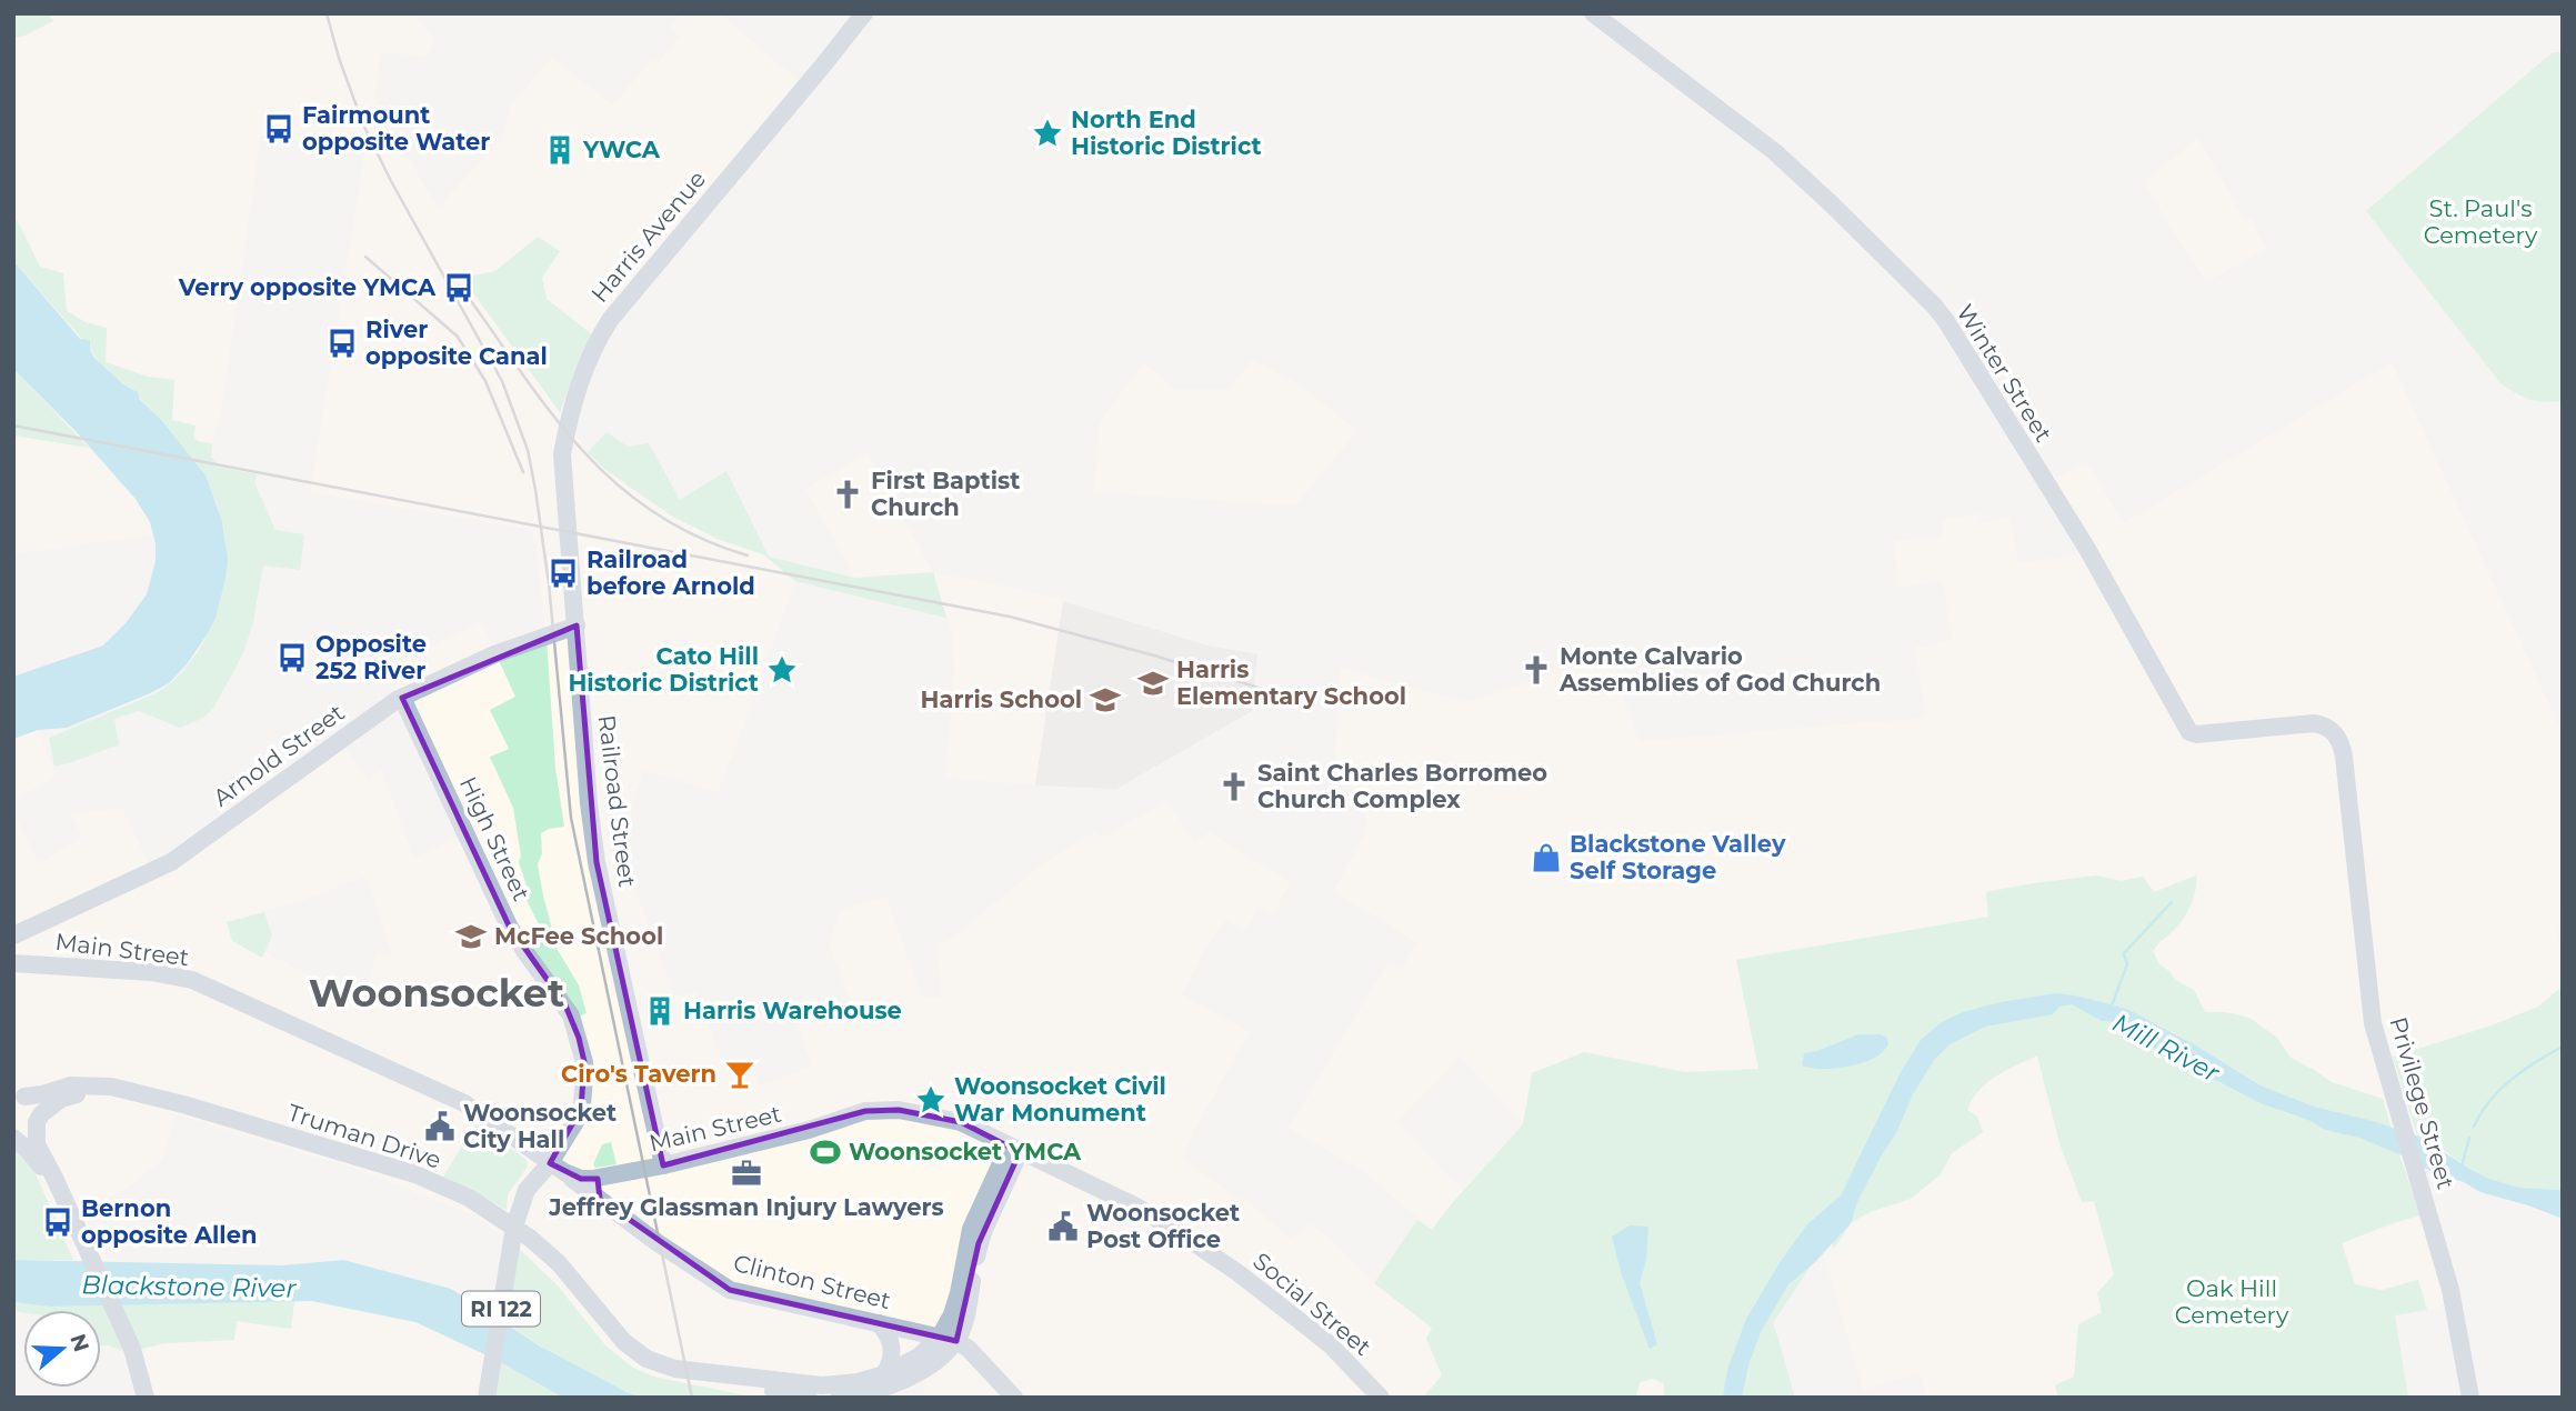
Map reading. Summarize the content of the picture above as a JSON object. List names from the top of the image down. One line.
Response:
{"streets":{"main road":["Harris Avenue","Winter Street","Arnold Street","Railroad Street","High Street","Main Street","Privilege Street","Truman Drive","Clinton Street","Social Street","RI 122"]},"crossings":[["Harris Avenue","Railroad Street"],["Winter Street","Privilege Street"],["Arnold Street","Railroad Street"],["Arnold Street","High Street"],["Railroad Street","Main Street"],["High Street","Main Street"],["High Street","Clinton Street"],["High Street","RI 122"],["Main Street","Clinton Street"],["Main Street","Social Street"],["Main Street","RI 122"],["Truman Drive","Clinton Street"],["Clinton Street","RI 122"]],"districts":["Woonsocket"],"water":["Mill River","Blackstone River"],"parks":["St. Paul's Cemetery","Oak Hill Cemetery"],"places":{"bus stop":["Fairmount opposite Water","Verry opposite YMCA","River opposite Canal","Railroad before Arnold","Opposite 252 River","Bernon opposite Allen"],"place":["North End Historic District","Cato Hill Historic District","Woonsocket Civil War Monument"],"building":["YWCA","Harris Warehouse"],"church":["First Baptist Church","Monte Calvario Assemblies of God Church","Saint Charles Borromeo Church Complex"],"school or university":["Harris Elementary School","Harris School","McFee School"],"shop":["Blackstone Valley Self Storage"],"bar":["Ciro's Tavern"],"public building":["Woonsocket City Hall","Woonsocket Post Office"],"sports":["Woonsocket YMCA"],"office":["Jeffrey Glassman Injury Lawyers"]},"north":"right"}
